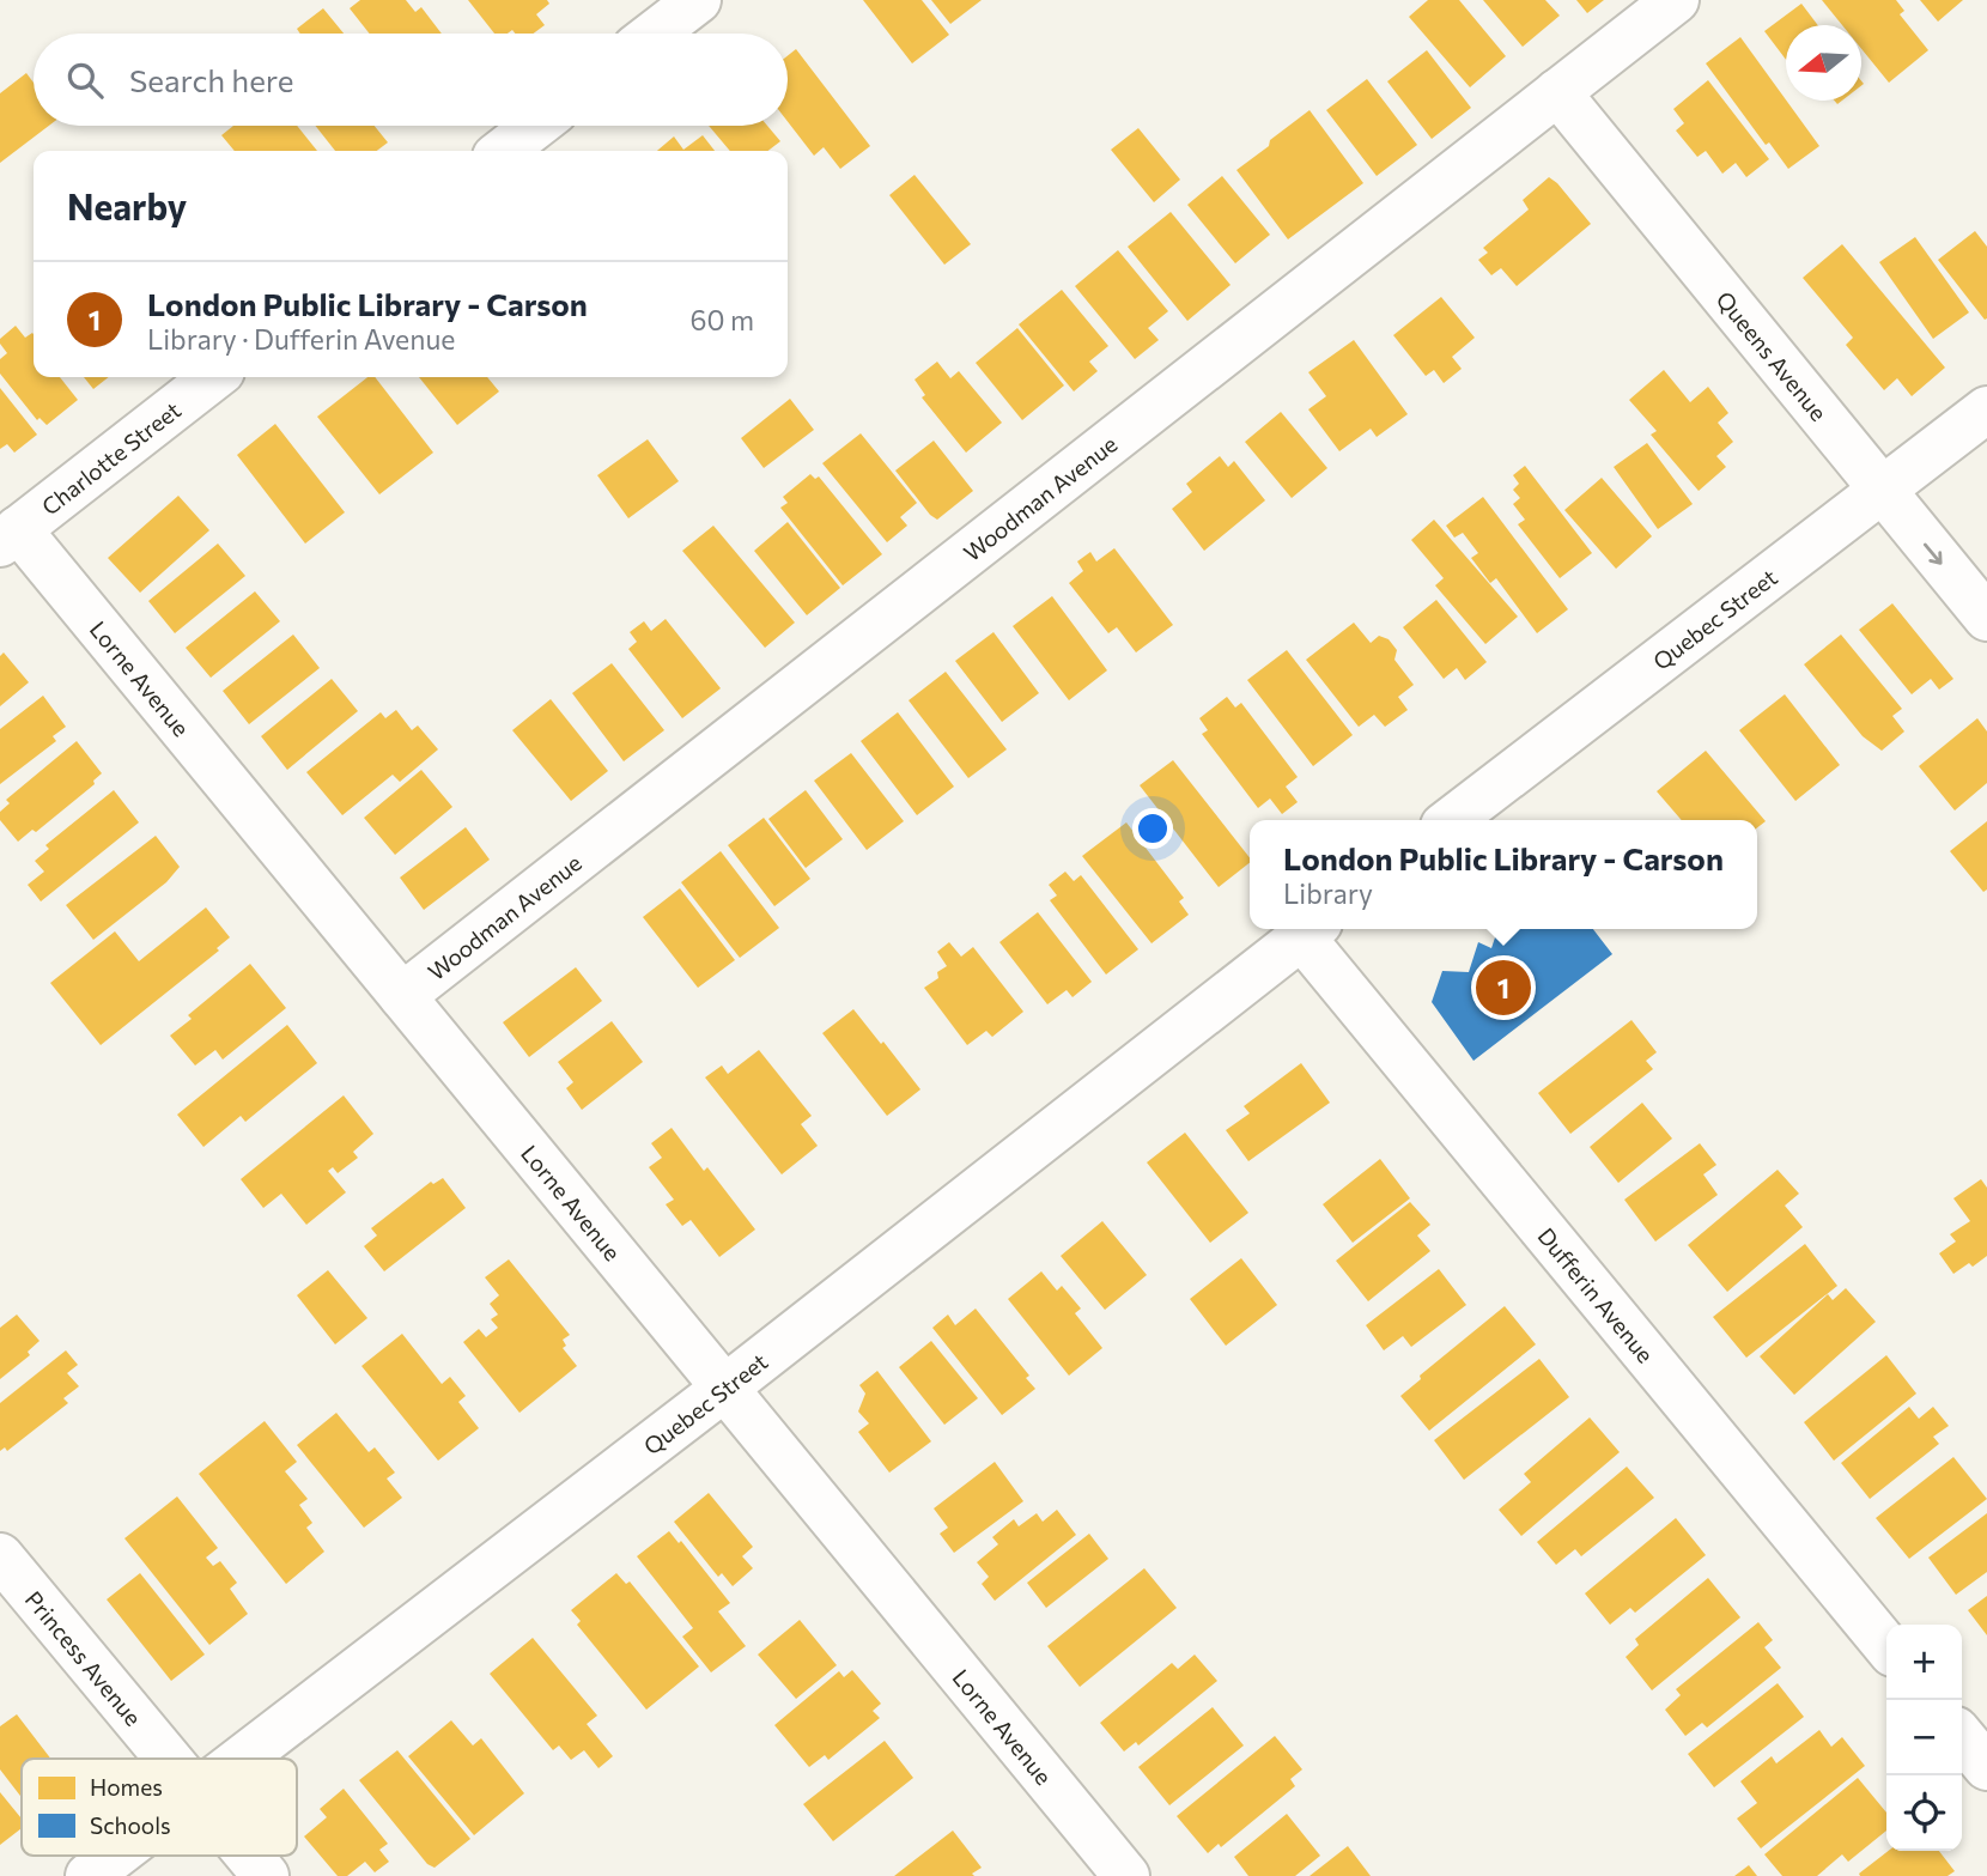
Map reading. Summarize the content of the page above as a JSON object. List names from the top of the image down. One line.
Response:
{"streets":{"street":["Queens Avenue","Charlotte Street","Woodman Avenue","Quebec Street","Lorne Avenue","Dufferin Avenue","Princess Avenue"]},"crossings":[["Queens Avenue","Woodman Avenue"],["Queens Avenue","Quebec Street"],["Charlotte Street","Lorne Avenue"],["Woodman Avenue","Lorne Avenue"],["Quebec Street","Lorne Avenue"],["Quebec Street","Dufferin Avenue"]],"legend":["Homes","Schools"],"north":"left","page":{"search":"Search here","heading":"Nearby","list":[{"mark":"1","name":"London Public Library - Carson","note":"Library · Dufferin Avenue","value":"60 m"}],"popup":["London Public Library - Carson","Library"],"pins":"1","map_buttons":["+","−"]}}
